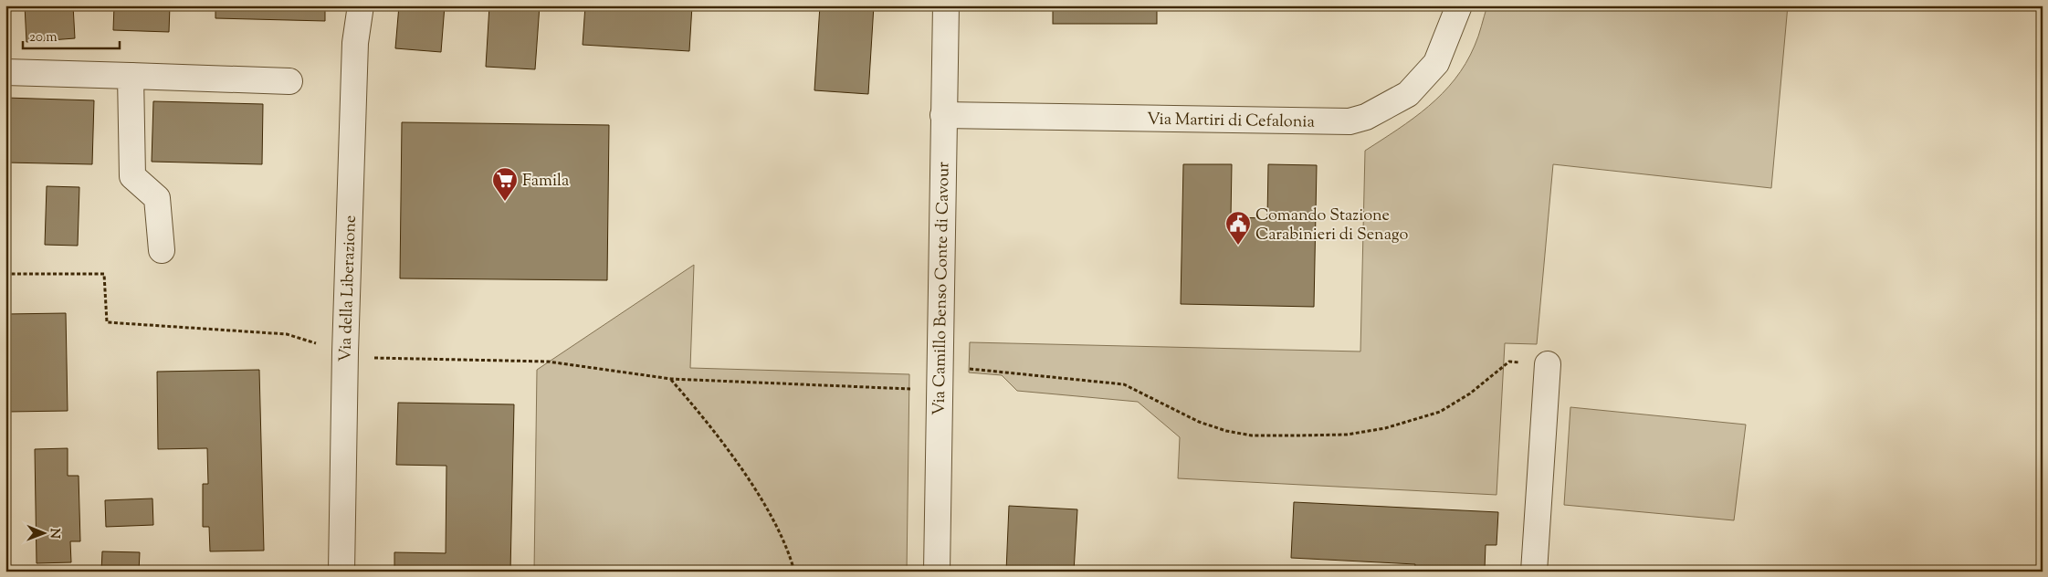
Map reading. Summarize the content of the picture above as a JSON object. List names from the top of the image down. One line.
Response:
{"streets":{"street":["Via Martiri di Cefalonia","Via della Liberazione","Via Camillo Benso Conte di Cavour"]},"crossings":[["Via Martiri di Cefalonia","Via Camillo Benso Conte di Cavour"]],"places":{"supermarket":["Famila"],"public building":["Comando Stazione Carabinieri di Senago"]},"scale_bar":"20 m","north":"right"}
